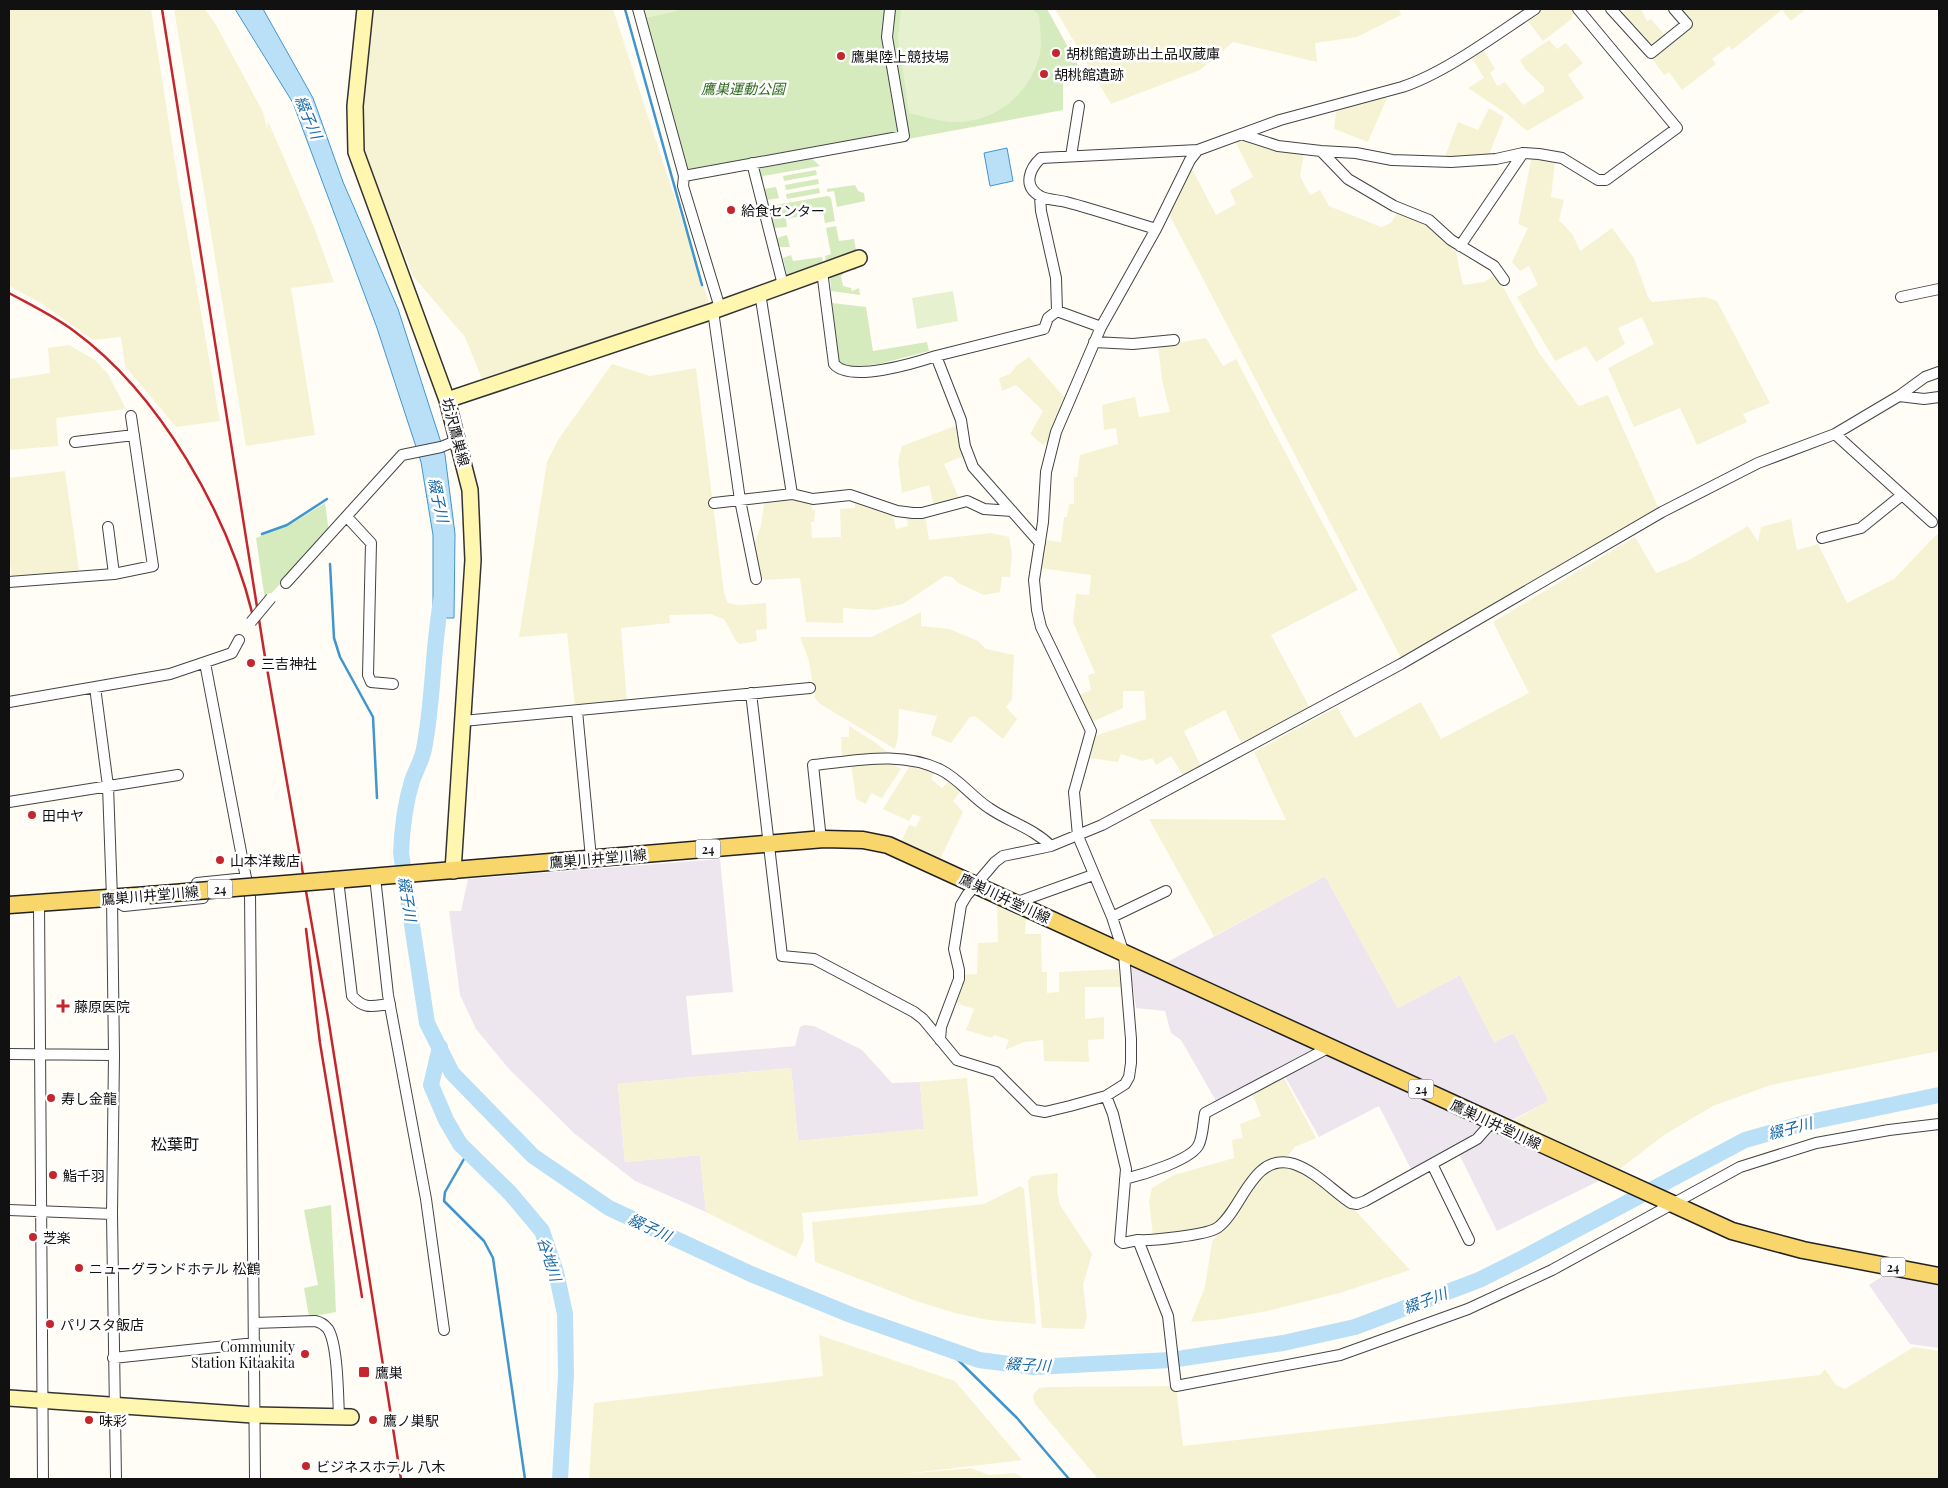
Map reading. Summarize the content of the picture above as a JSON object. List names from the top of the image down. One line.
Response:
{"streets":{"main road":["坊沢鷹巣線","24","鷹巣川井堂川線"]},"crossings":[["坊沢鷹巣線","鷹巣川井堂川線"]],"districts":["松葉町"],"water":["綴子川","谷地川"],"parks":["鷹巣運動公園"],"places":{"other":["胡桃館遺跡出土品収蔵庫","鷹巣陸上競技場","胡桃館遺跡","給食センター","三吉神社","田中ヤ","山本洋裁店","寿し金龍","鮨千羽","芝楽","ニューグランドホテル 松鶴","パリスタ飯店","Community Station Kitaakita","味彩","鷹ノ巣駅","ビジネスホテル 八木"],"health":["藤原医院"],"transit":["鷹巣"]}}
